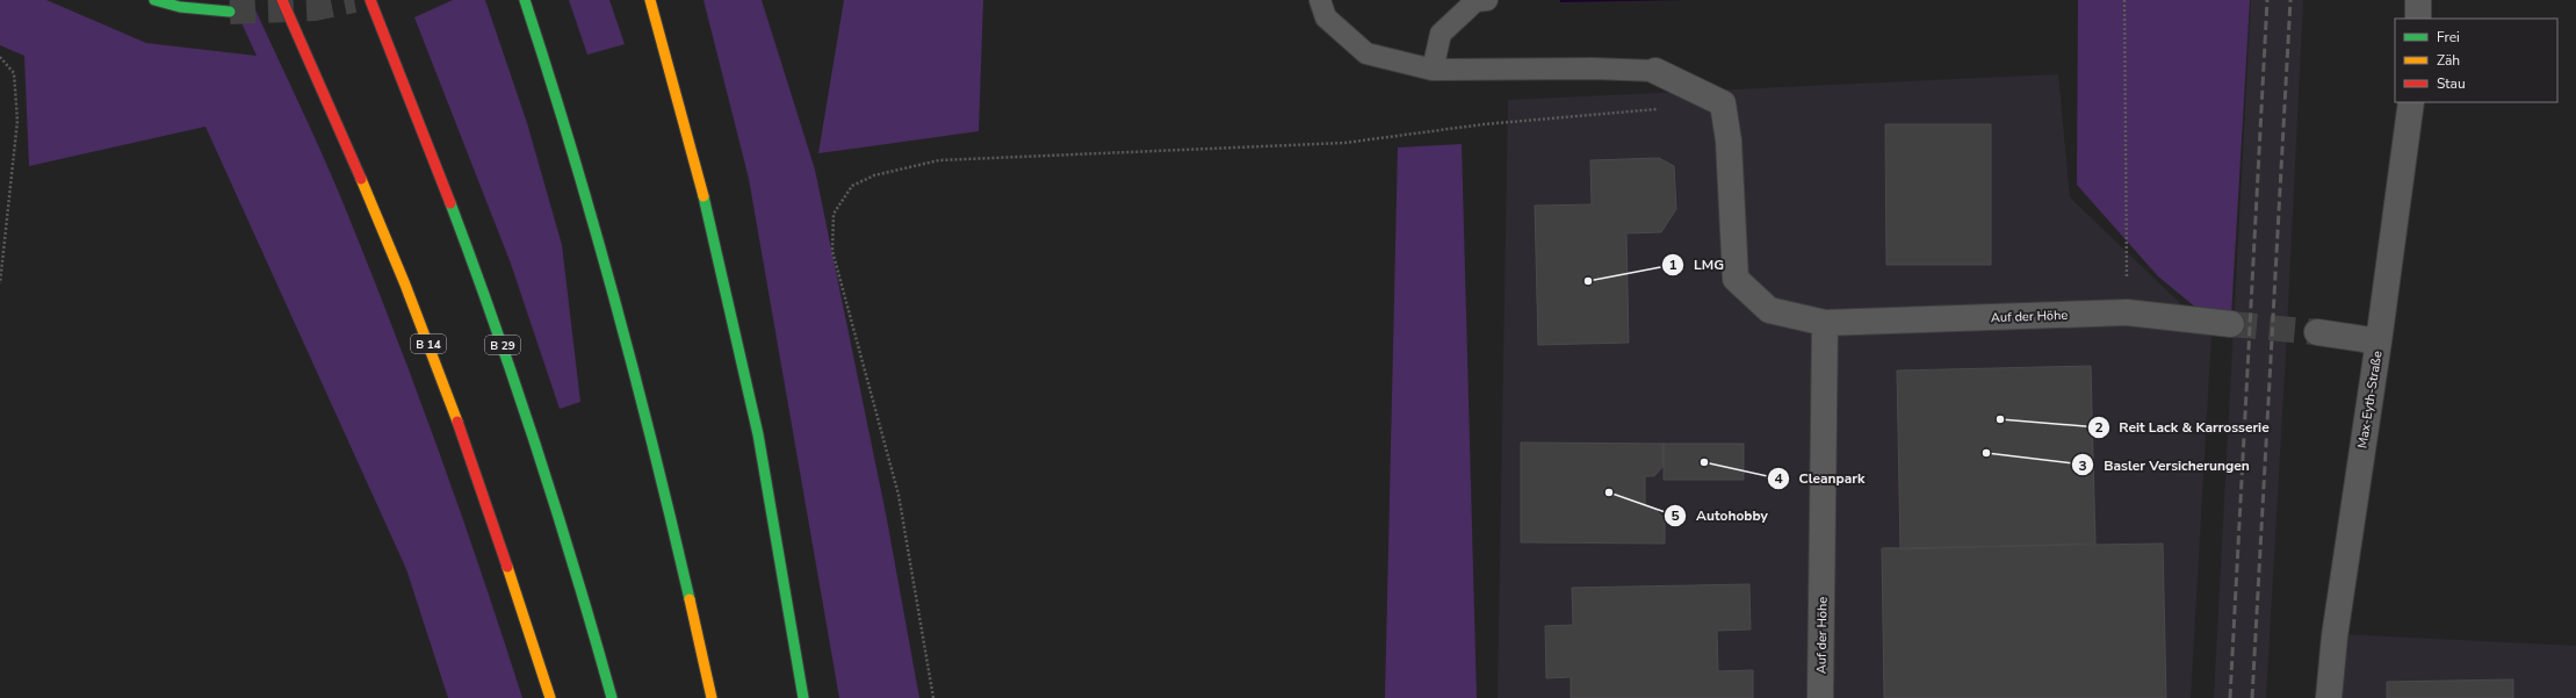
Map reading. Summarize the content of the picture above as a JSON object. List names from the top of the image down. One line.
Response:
{"streets":{"highway":["B 14","B 29"],"street":["Auf der Höhe","Max-Eyth-Straße"]},"places":["LMG","Reit Lack & Karrosserie","Basler Versicherungen","Cleanpark","Autohobby"],"legend":["Frei","Zäh","Stau"]}
